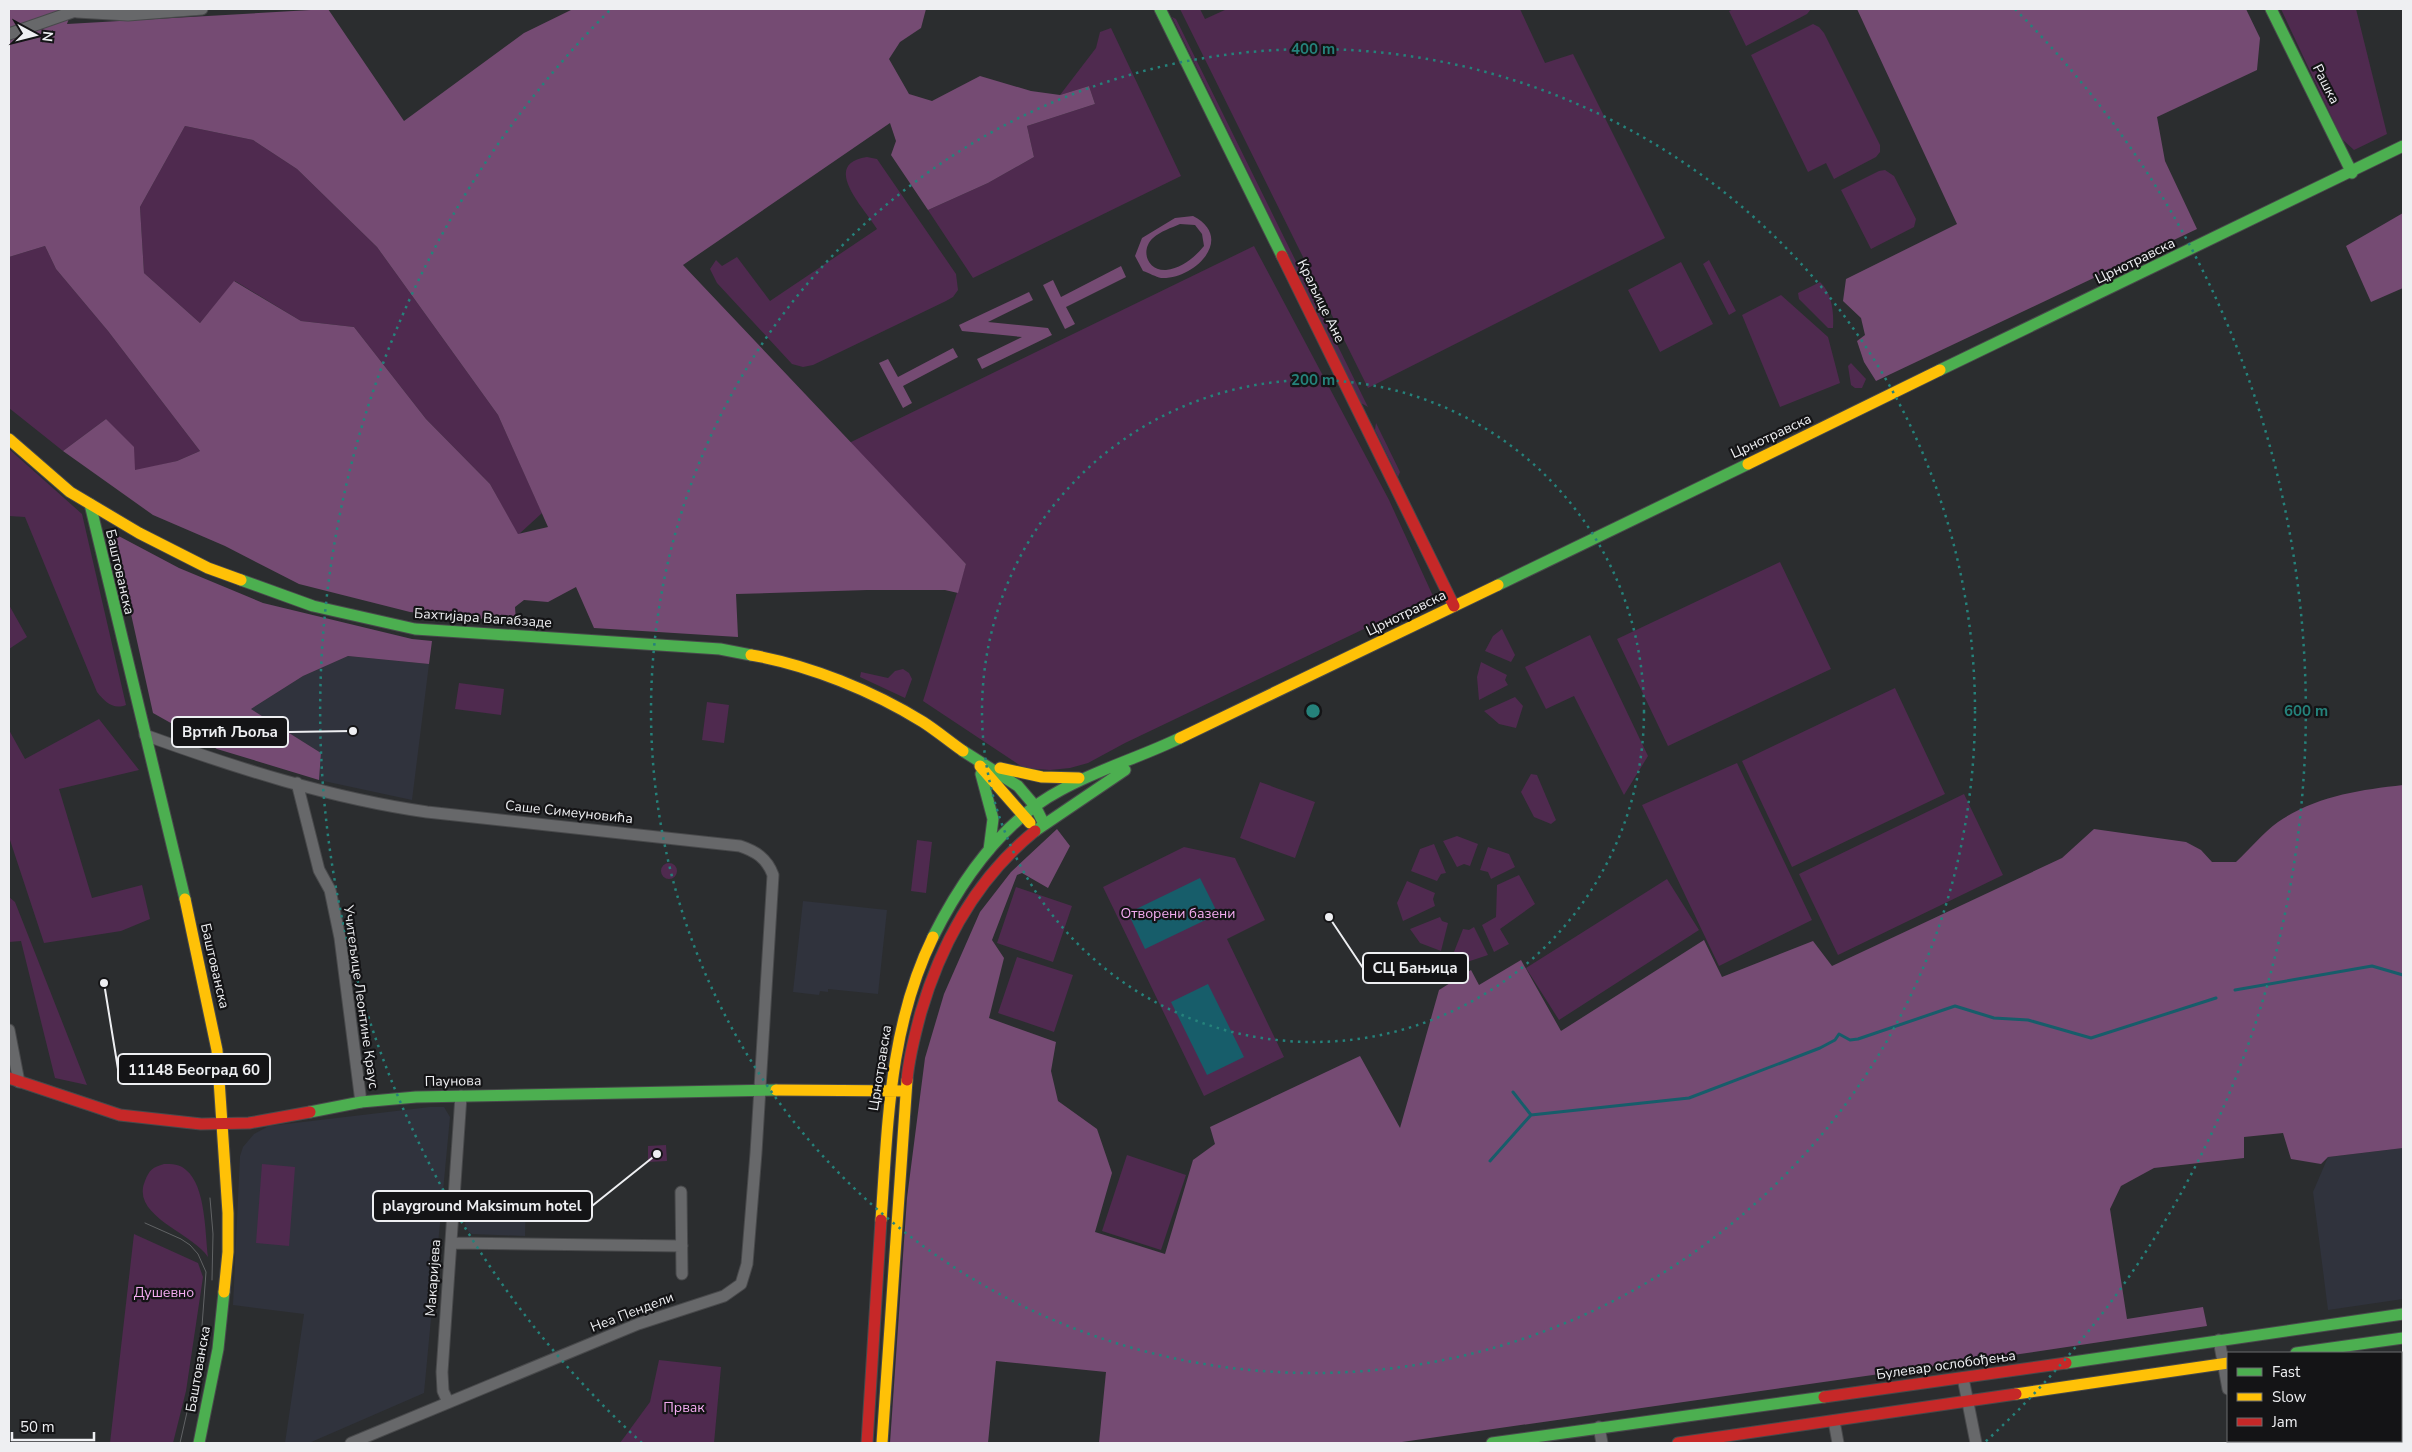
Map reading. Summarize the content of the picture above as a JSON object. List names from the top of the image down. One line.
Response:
{"streets":{"main road":["Рашка","Црнотравска","Краљице Ане","Баштованска","Бахтијара Вагабзаде","Паунова","Булевар ослобођења"],"street":["Саше Симеуновића","Учитељице Леонтине Краус","Макаријева","Неа Пендели"]},"crossings":[["Рашка","Црнотравска"],["Црнотравска","Краљице Ане"],["Црнотравска","Бахтијара Вагабзаде"],["Црнотравска","Паунова"],["Баштованска","Бахтијара Вагабзаде"],["Баштованска","Саше Симеуновића"],["Баштованска","Паунова"],["Саше Симеуновића","Учитељице Леонтине Краус"],["Саше Симеуновића","Паунова"],["Саше Симеуновића","Неа Пендели"],["Учитељице Леонтине Краус","Паунова"],["Паунова","Макаријева"],["Паунова","Неа Пендели"],["Макаријева","Неа Пендели"]],"parks":["Отворени базени","Душевно","Првак"],"places":["Вртић Љоља","СЦ Бањица","11148 Београд 60","playground Maksimum hotel"],"legend":["Fast","Slow","Jam"],"scale_bar":"50 m","north":"right","rings":["400 m","200 m","600 m"]}
